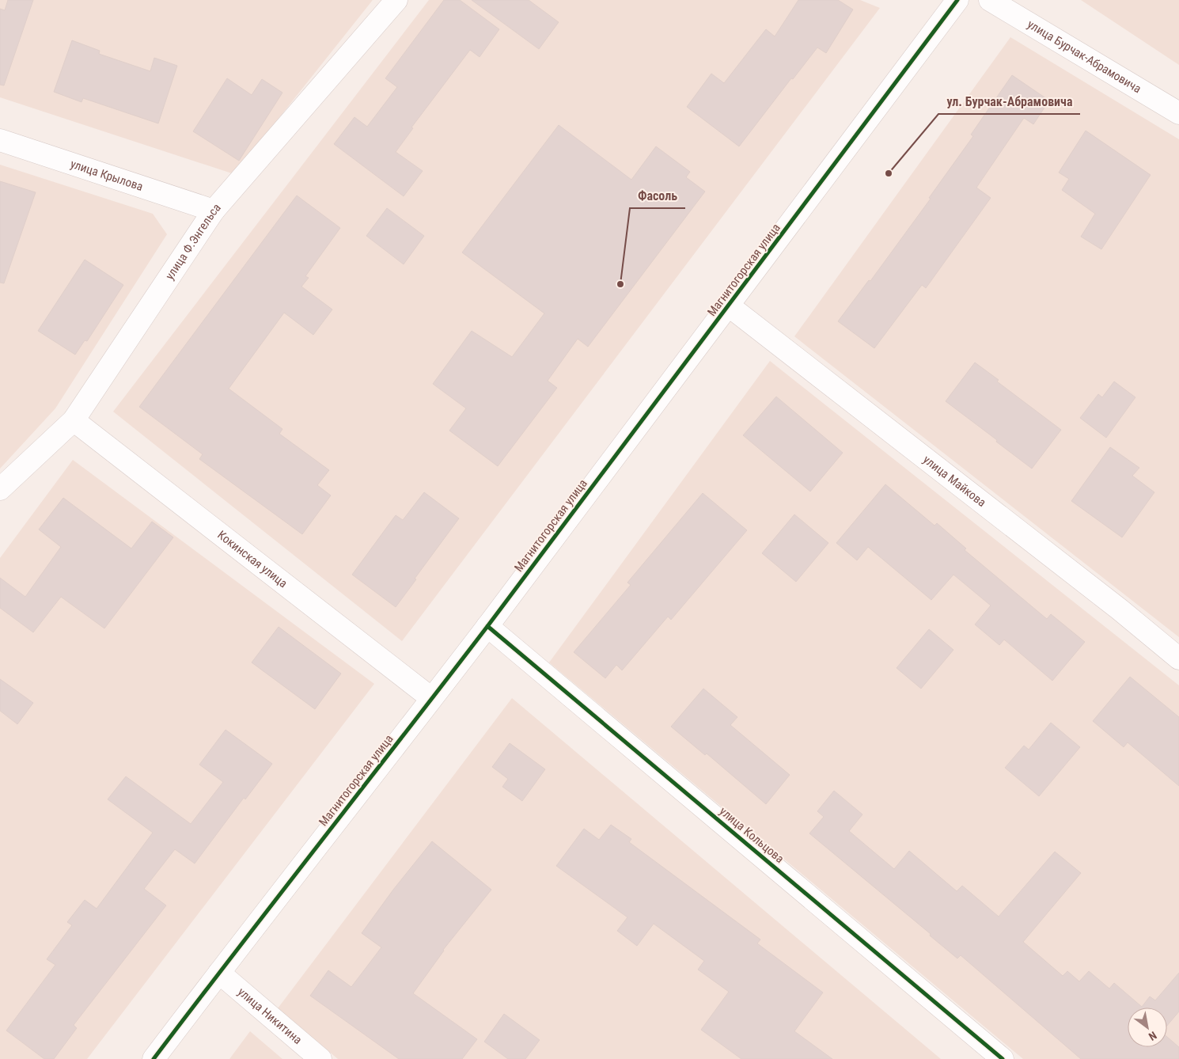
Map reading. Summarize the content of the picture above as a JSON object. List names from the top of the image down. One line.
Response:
{"streets":{"street":["улица Бурчак-Абрамовича","улица Крылова","улица Ф.Энгельса","Магнитогорская улица","улица Майкова","Кокинская улица","улица Кольцова","улица Никитина"]},"crossings":[["улица Крылова","улица Ф.Энгельса"],["улица Ф.Энгельса","Кокинская улица"],["Магнитогорская улица","улица Майкова"],["Магнитогорская улица","Кокинская улица"],["Магнитогорская улица","улица Кольцова"],["Магнитогорская улица","улица Никитина"]],"places":["ул. Бурчак-Абрамовича","Фасоль"],"north":"bottom right"}
